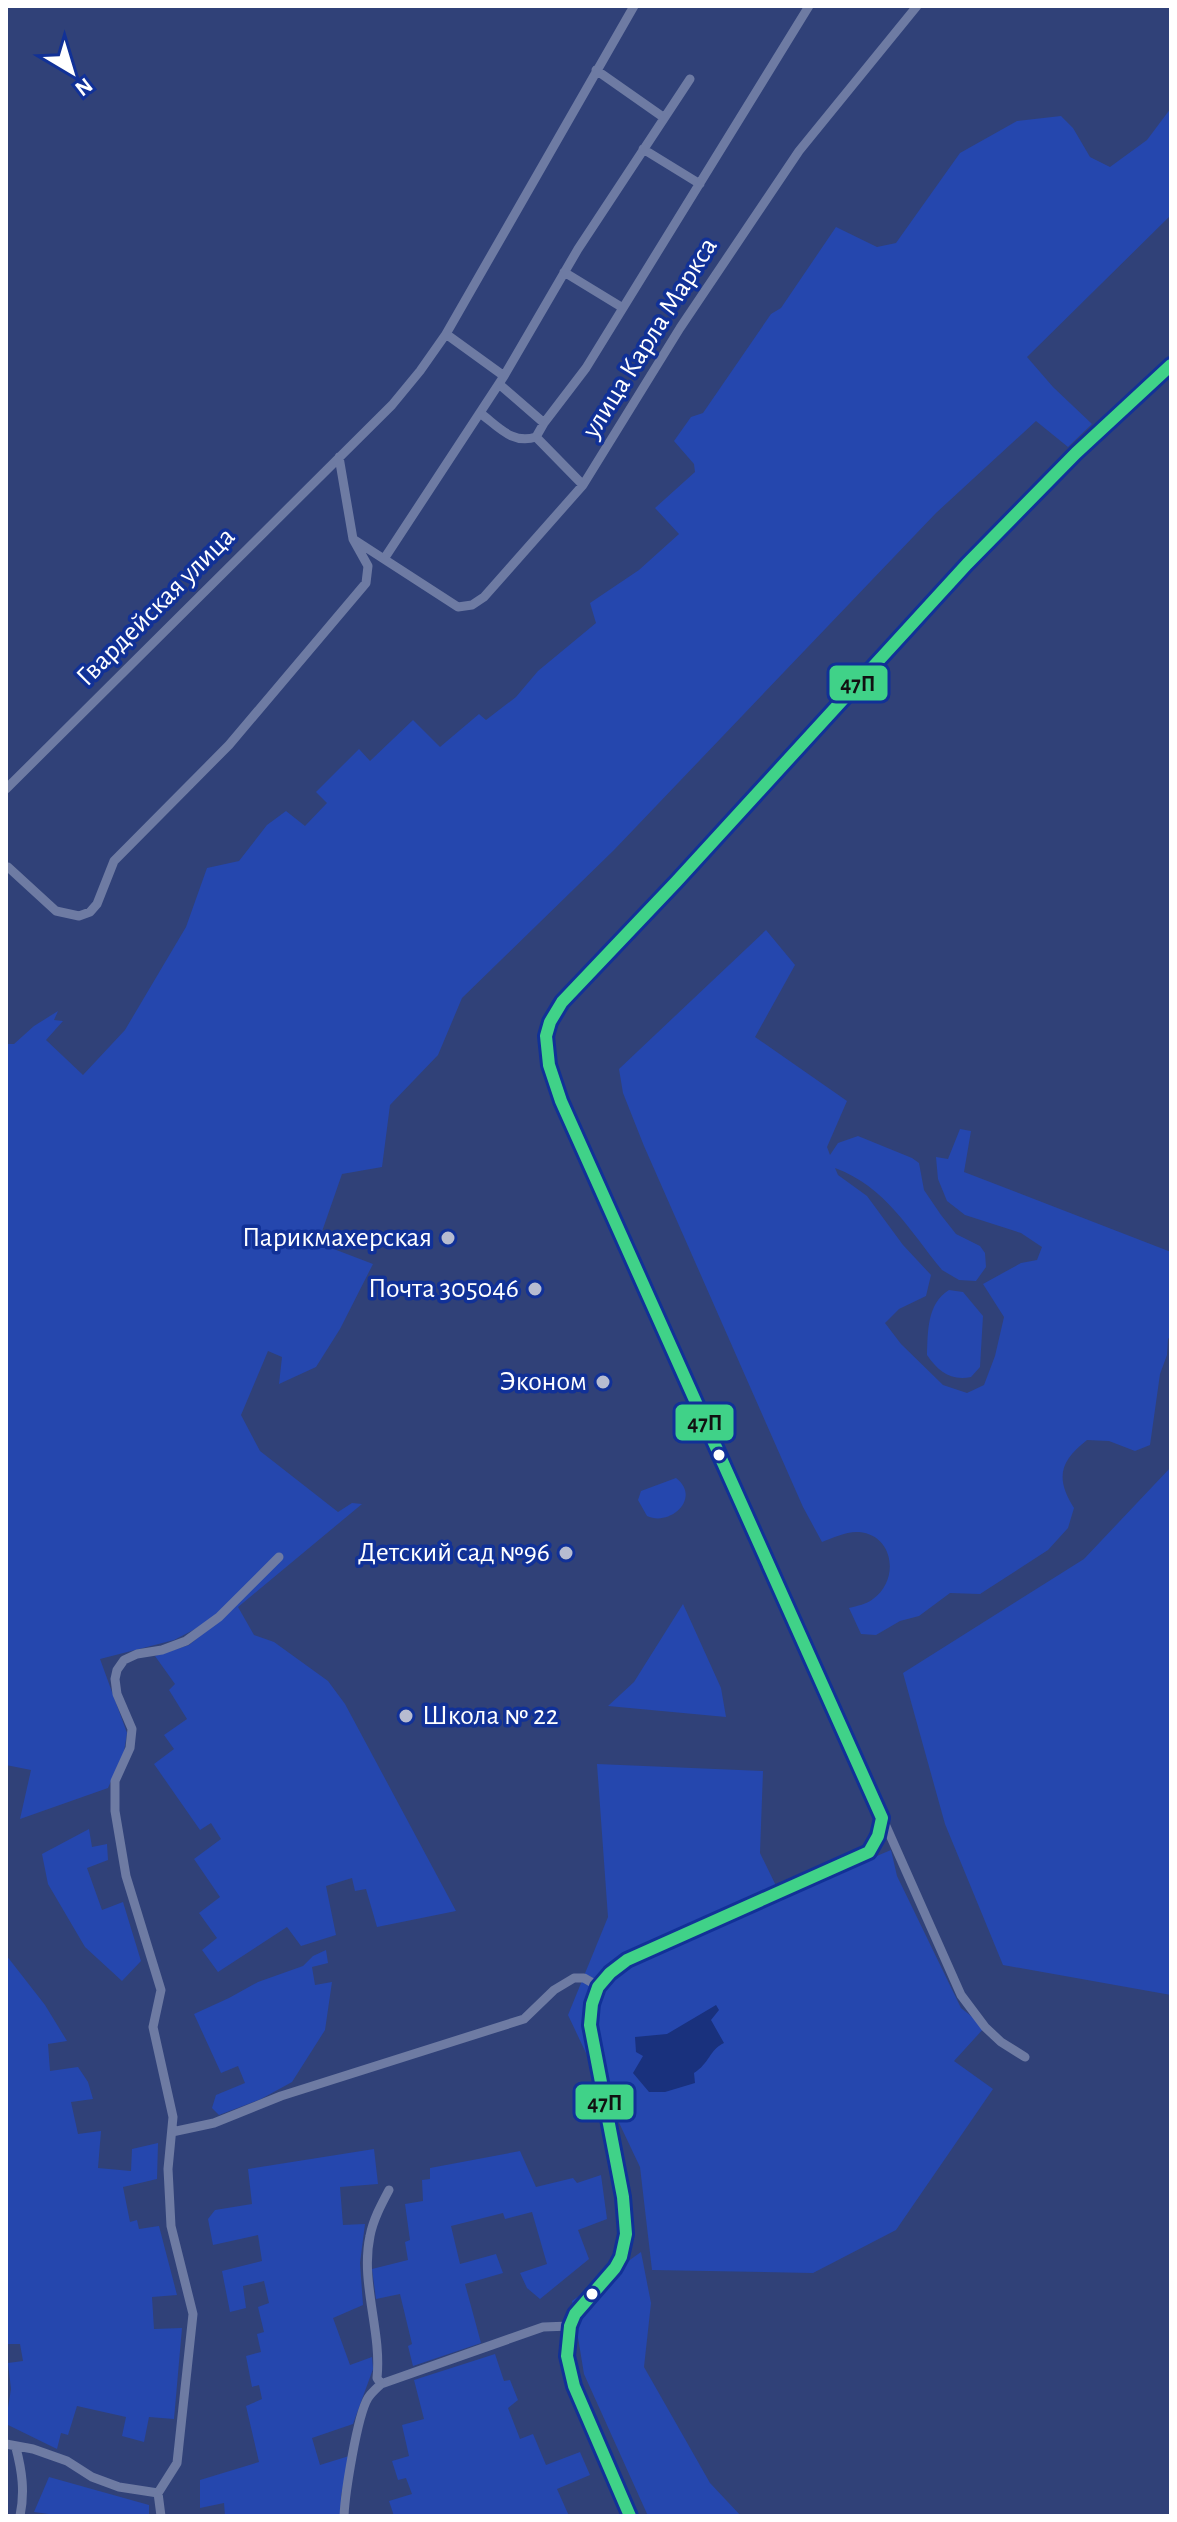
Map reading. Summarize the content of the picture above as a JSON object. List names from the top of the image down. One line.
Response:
{"streets":{"street":["улица Карла Маркса","Гвардейская улица"]},"places":["Парикмахерская","Почта 305046","Эконом","Детский сад №96","Школа № 22"],"lines":["transit line 47П"],"north":"bottom right"}
